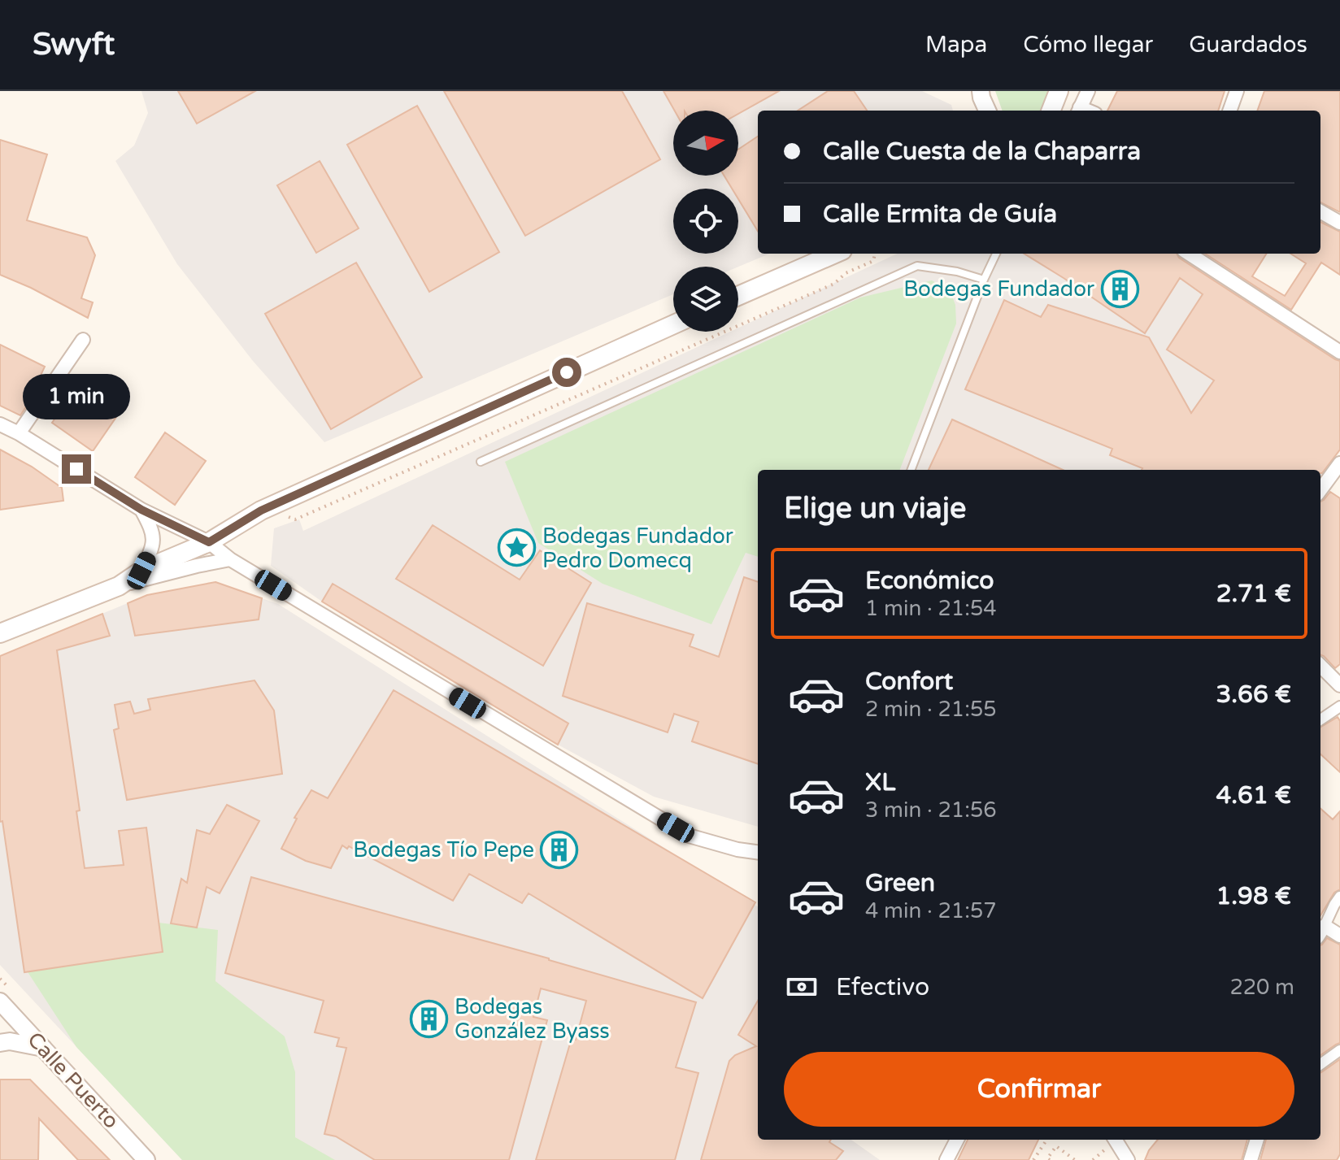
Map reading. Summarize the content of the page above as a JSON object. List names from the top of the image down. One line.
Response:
{"streets":{"street":["Calle Puerto"]},"places":{"building":["Bodegas Fundador","Bodegas Tío Pepe","Bodegas González Byass"],"place":["Bodegas Fundador Pedro Domecq"]},"north":"right","page":{"header":"Swyft","nav":["Mapa","Cómo llegar","Guardados"],"banner":["Calle Cuesta de la Chaparra","Calle Ermita de Guía"],"bubble":"1 min","heading":"Elige un viaje","list":[{"name":"Económico","note":"1 min · 21:54","value":"2.71 €"},{"name":"Confort","note":"2 min · 21:55","value":"3.66 €"},{"name":"XL","note":"3 min · 21:56","value":"4.61 €"},{"name":"Green","note":"4 min · 21:57","value":"1.98 €"}],"pay":["Efectivo","220 m"],"buttons":"Confirmar"}}
